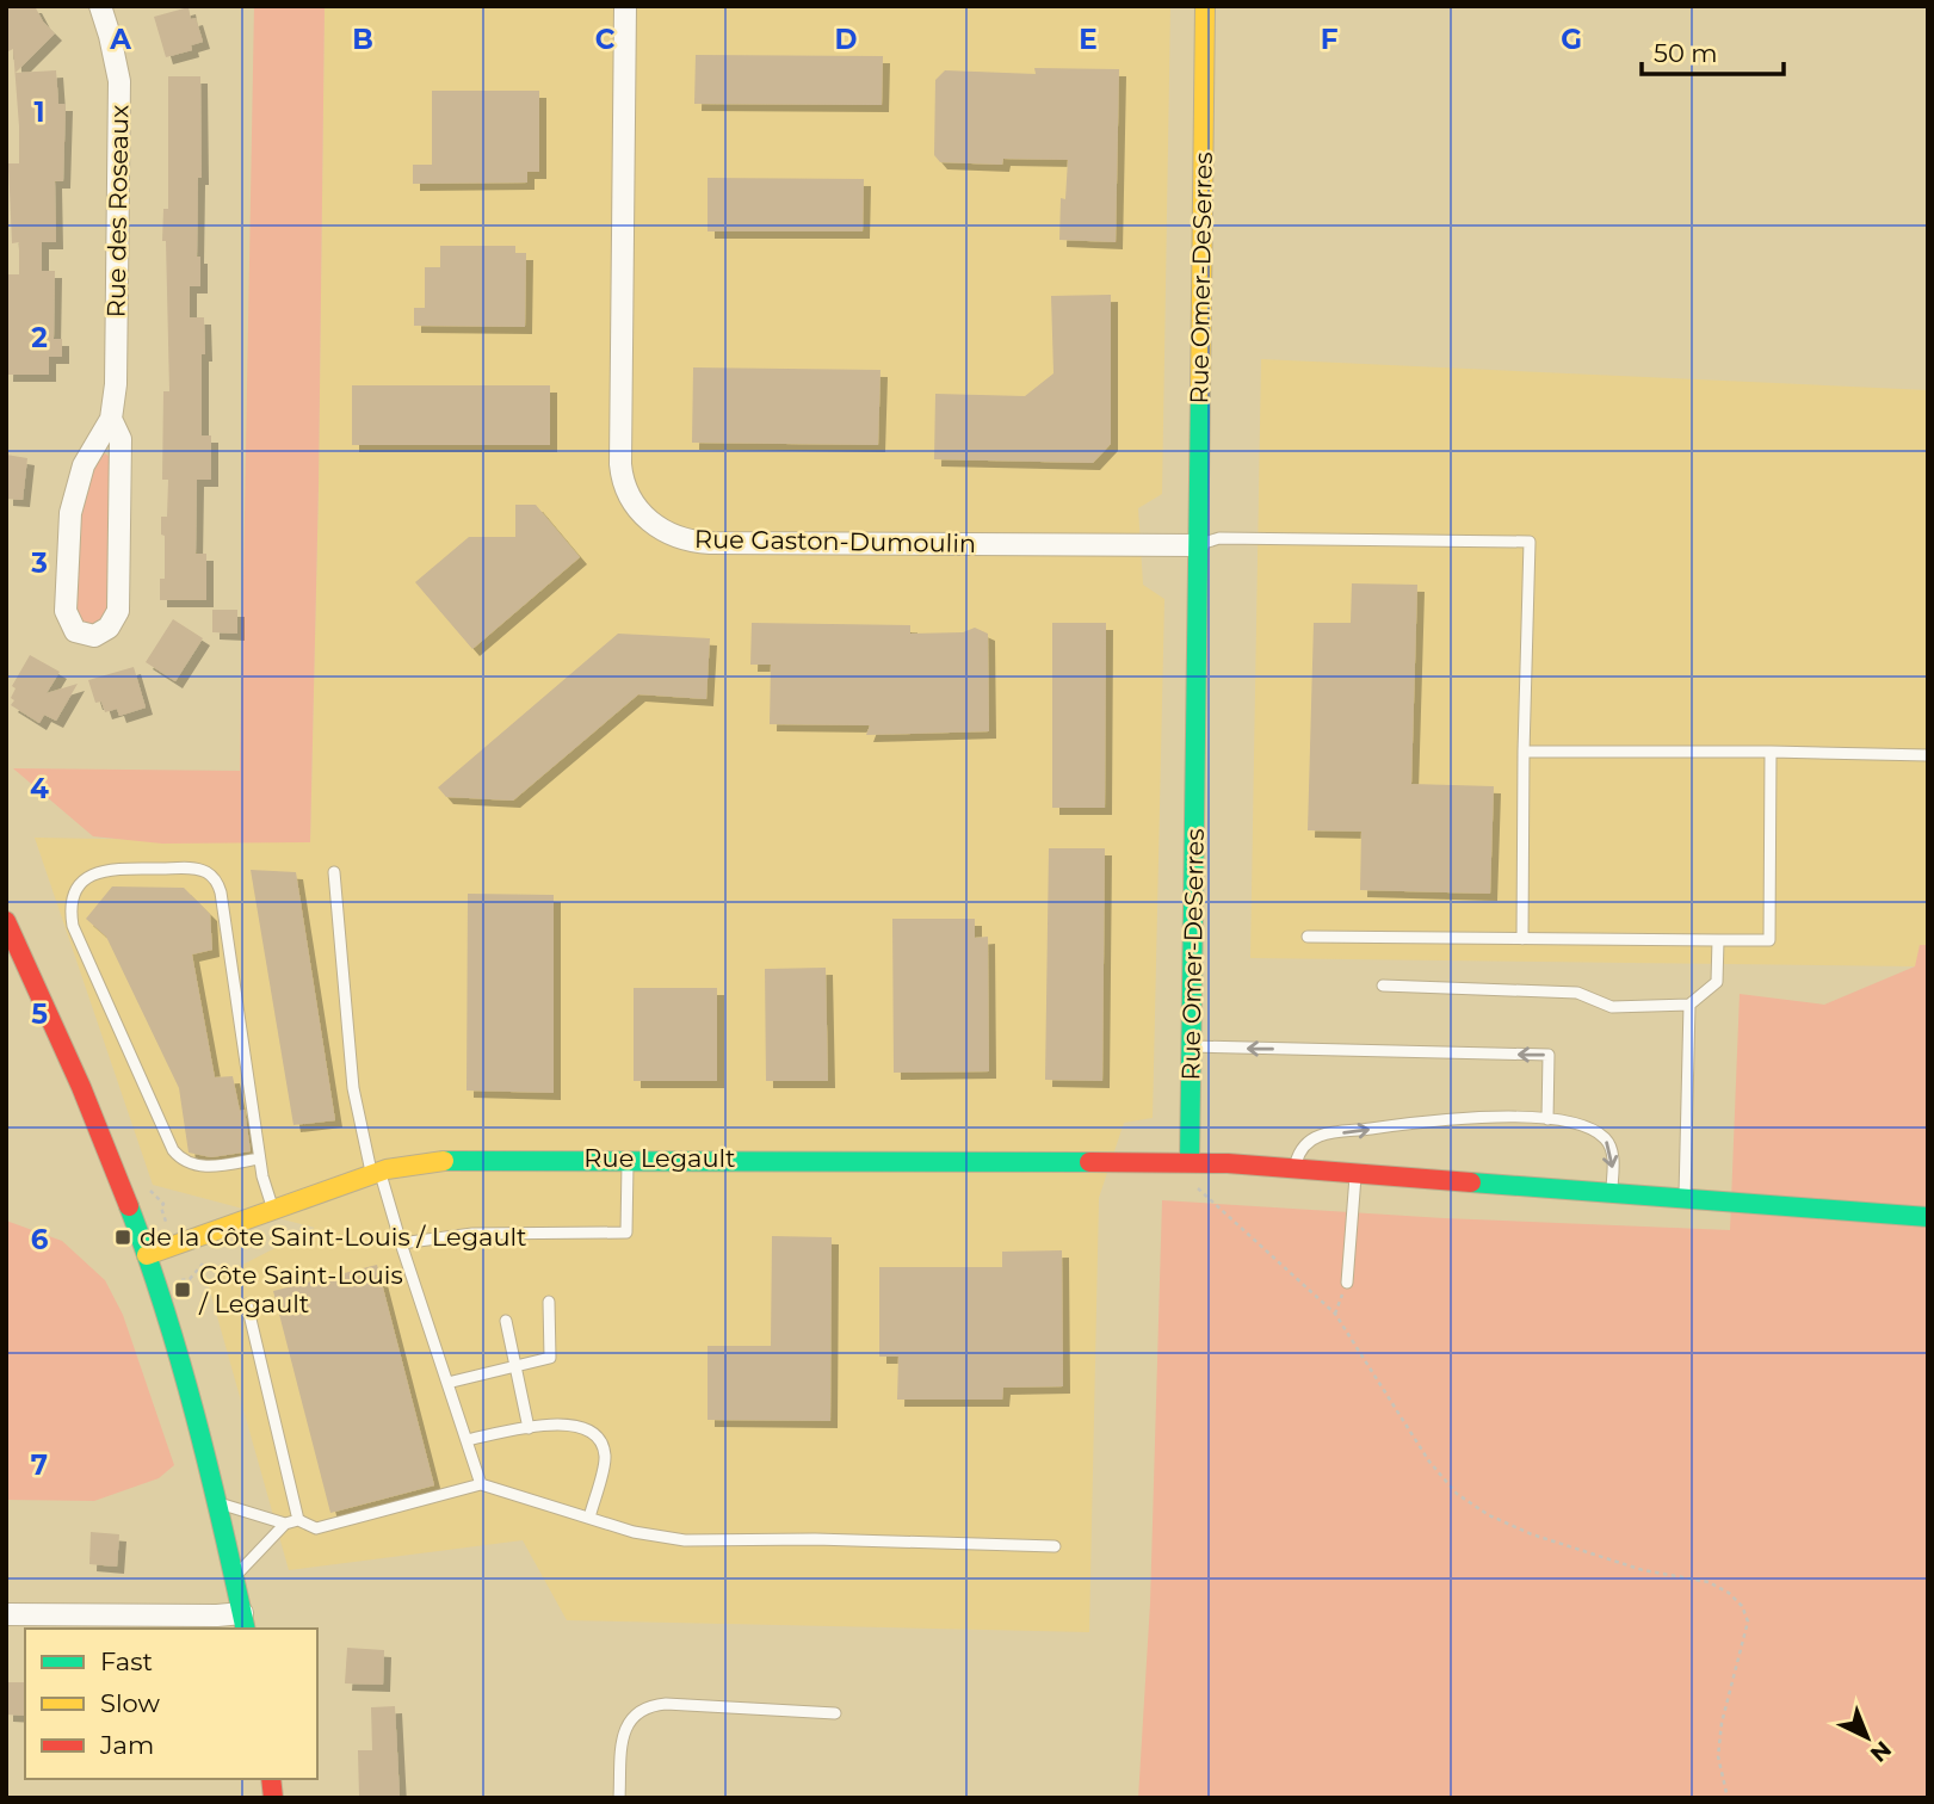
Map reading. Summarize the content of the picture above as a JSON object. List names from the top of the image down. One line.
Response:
{"streets":{"street":["Rue des Roseaux","Rue Omer-DeSerres","Rue Gaston-Dumoulin","Rue Legault"]},"crossings":[["Rue Omer-DeSerres","Rue Gaston-Dumoulin"],["Rue Omer-DeSerres","Rue Legault"]],"places":{"transit":["de la Côte Saint-Louis / Legault","Côte Saint-Louis / Legault"]},"legend":["Fast","Slow","Jam"],"scale_bar":"50 m","north":"bottom right","grid":{"columns":["A","B","C","D","E","F","G"],"rows":["1","2","3","4","5","6","7"]}}
